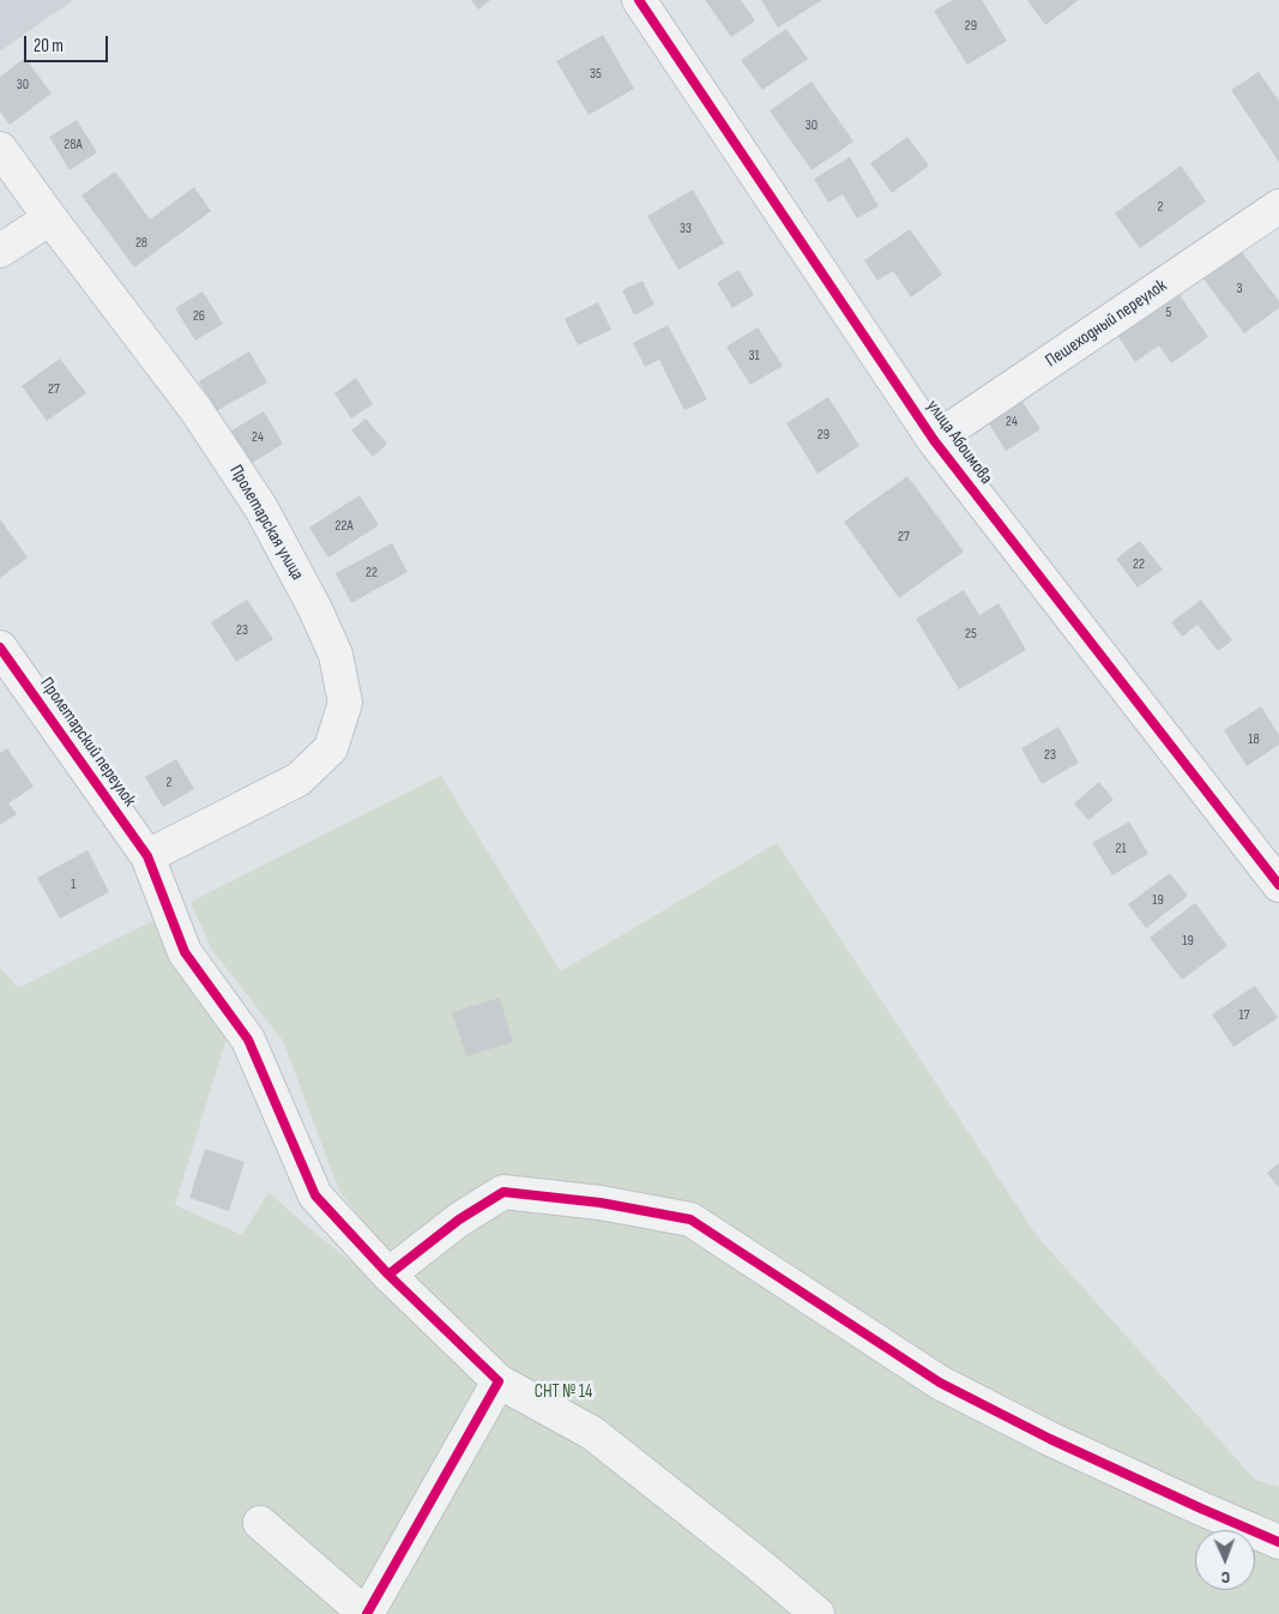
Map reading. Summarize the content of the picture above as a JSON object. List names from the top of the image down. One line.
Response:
{"streets":{"street":["Пешеходный переулок","улица Абоимова","Пролетарская улица","Пролетарский переулок"]},"crossings":[["Пешеходный переулок","улица Абоимова"],["Пролетарская улица","Пролетарский переулок"]],"parks":["СНТ № 14"],"house_numbers":["29","35","30","30","28А","2","33","28","3","5","26","31","27","24","29","24","22А","27","22","22","23","25","18","23","2","21","1","19","19","17"],"scale_bar":"20 m","north":"bottom"}
